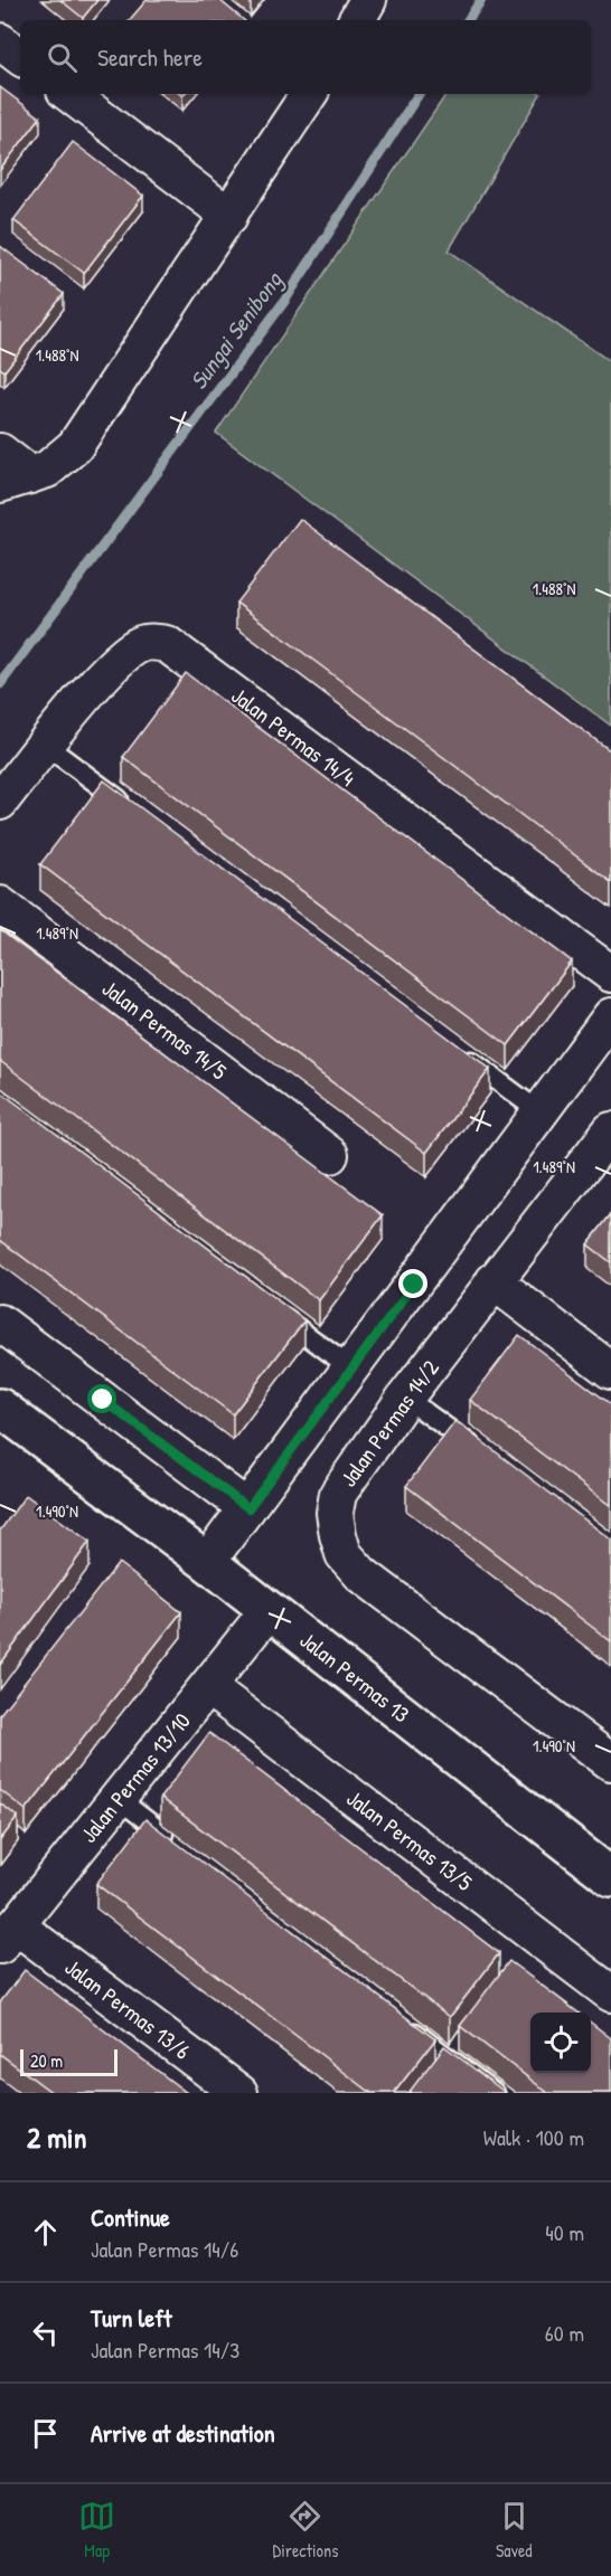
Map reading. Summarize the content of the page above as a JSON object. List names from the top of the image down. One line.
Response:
{"streets":{"main road":["Jalan Permas 13"],"street":["Jalan Permas 14/4","Jalan Permas 14/5","Jalan Permas 14/2","Jalan Permas 13/10","Jalan Permas 13/5","Jalan Permas 13/6"]},"crossings":[["Jalan Permas 13","Jalan Permas 13/10"],["Jalan Permas 13/10","Jalan Permas 13/5"],["Jalan Permas 13/10","Jalan Permas 13/6"]],"water":["Sungai Senibong"],"scale_bar":"20 m","page":{"search":"Search here","scale":"20 m","heading":["2 min","Walk · 100 m"],"list":[["Continue","Jalan Permas 14/6","40 m"],["Turn left","Jalan Permas 14/3","60 m"],"Arrive at destination"],"nav":["Map","Directions","Saved"]},"coordinates":["1.488°N","1.489°N","1.490°N"]}
